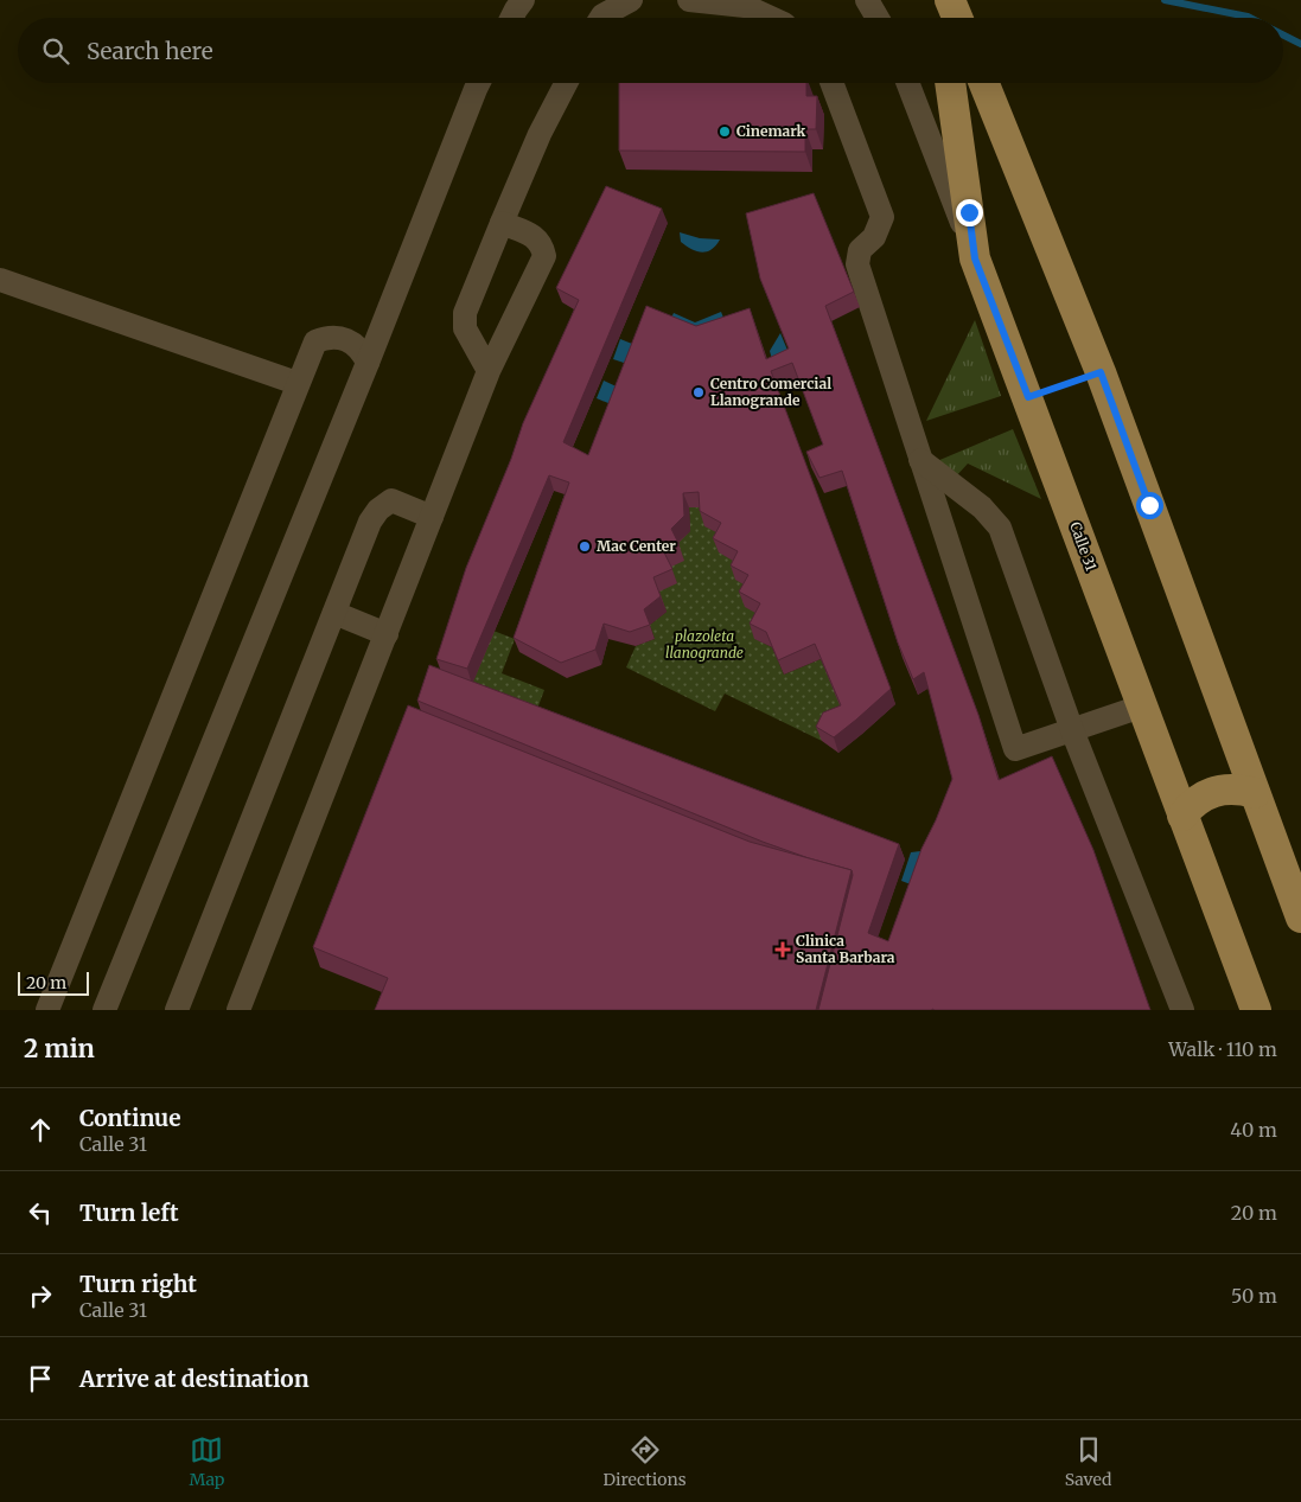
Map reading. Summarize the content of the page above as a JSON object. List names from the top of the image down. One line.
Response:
{"streets":{"main road":["Calle 31"]},"parks":["plazoleta llanogrande"],"places":{"other":["Cinemark","Centro Comercial Llanogrande","Mac Center"],"health":["Clinica Santa Barbara"]},"scale_bar":"20 m","page":{"search":"Search here","scale":"20 m","heading":["2 min","Walk · 110 m"],"list":[["Continue","Calle 31","40 m"],["Turn left","20 m"],["Turn right","Calle 31","50 m"],"Arrive at destination"],"nav":["Map","Directions","Saved"]}}
